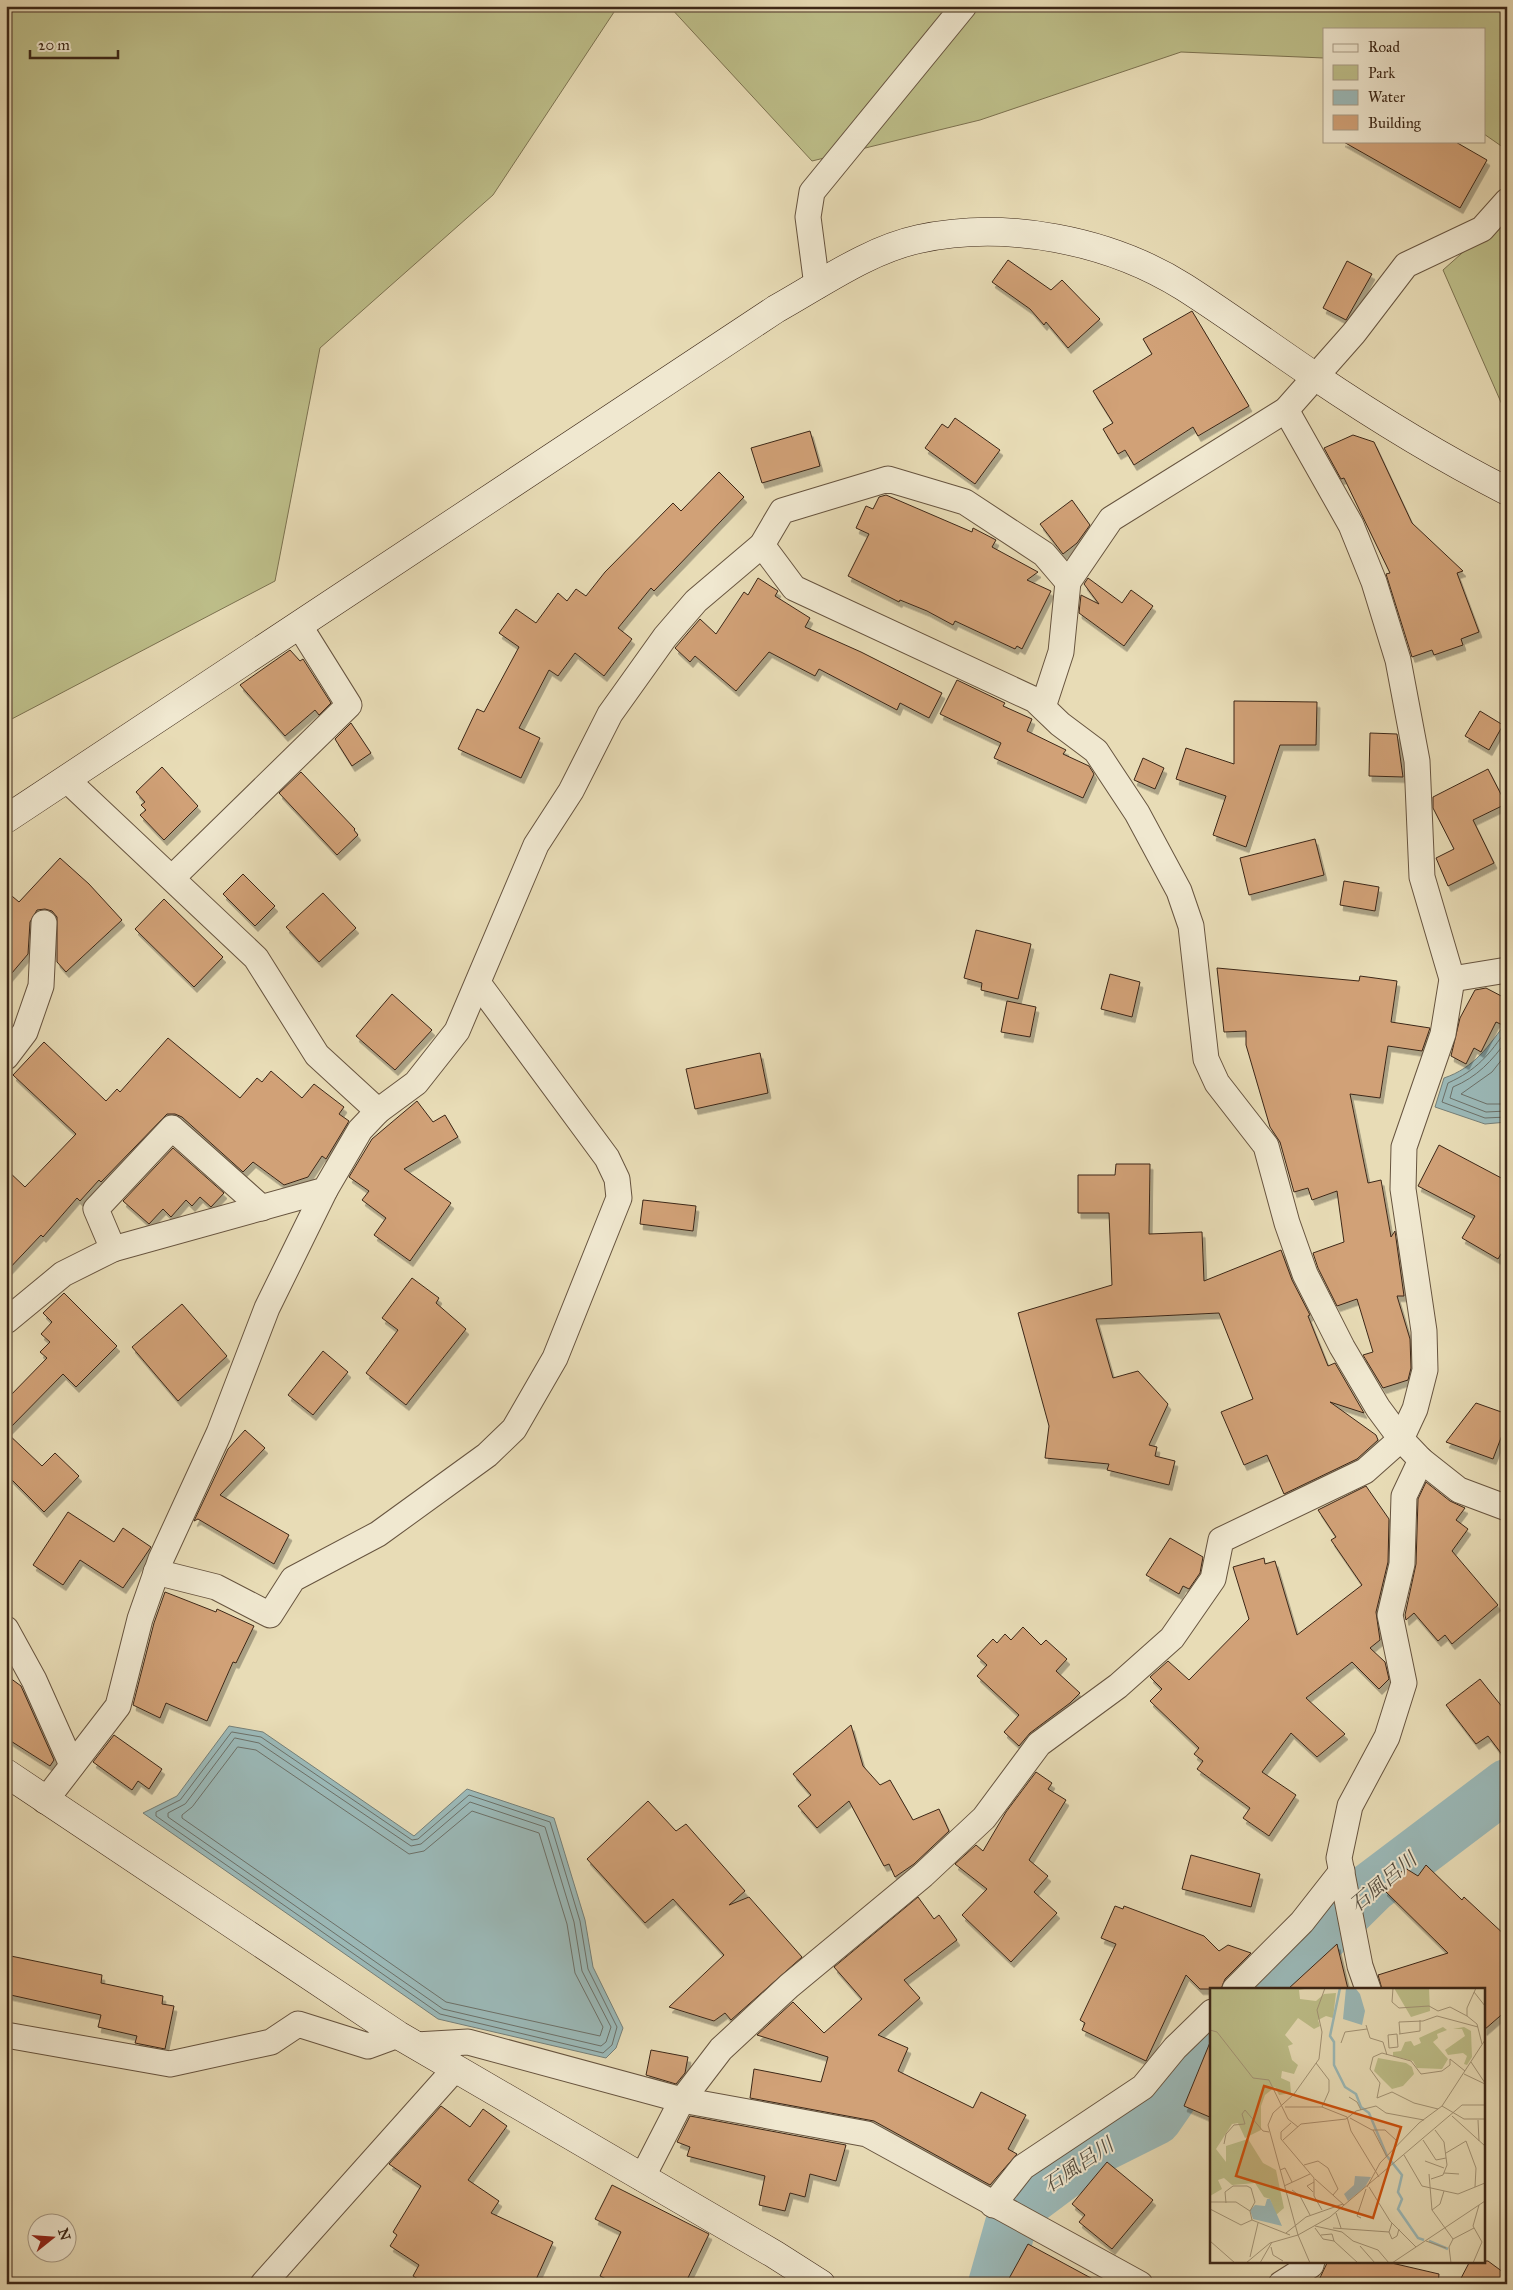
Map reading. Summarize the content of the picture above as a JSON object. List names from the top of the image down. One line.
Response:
{"water":["石風呂川"],"legend":["Road","Park","Water","Building"],"scale_bar":"20 m","north":"right"}
